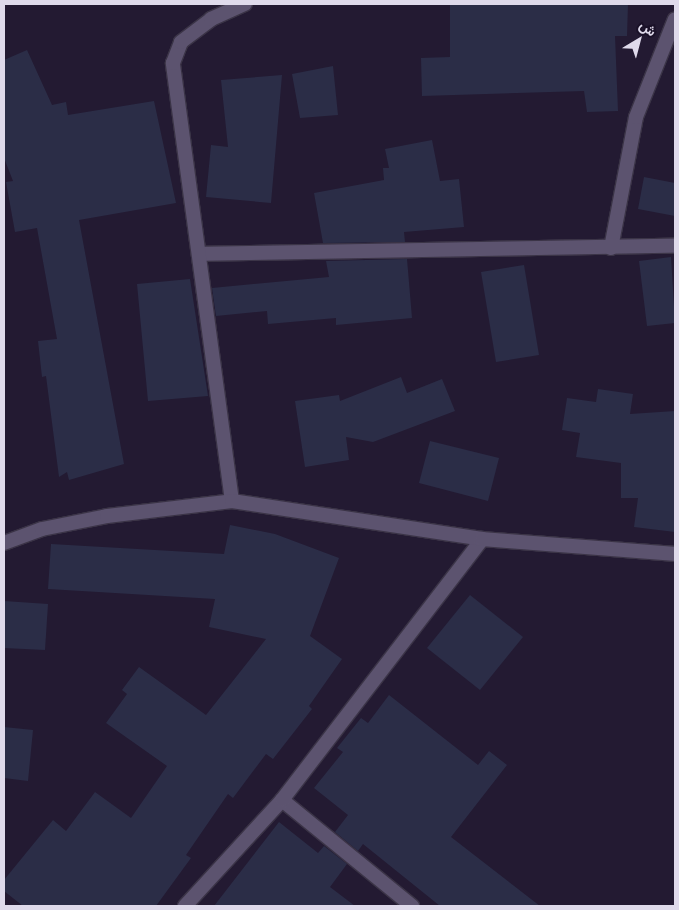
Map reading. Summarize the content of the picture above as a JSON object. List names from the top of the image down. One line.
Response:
{"north":"top right"}
